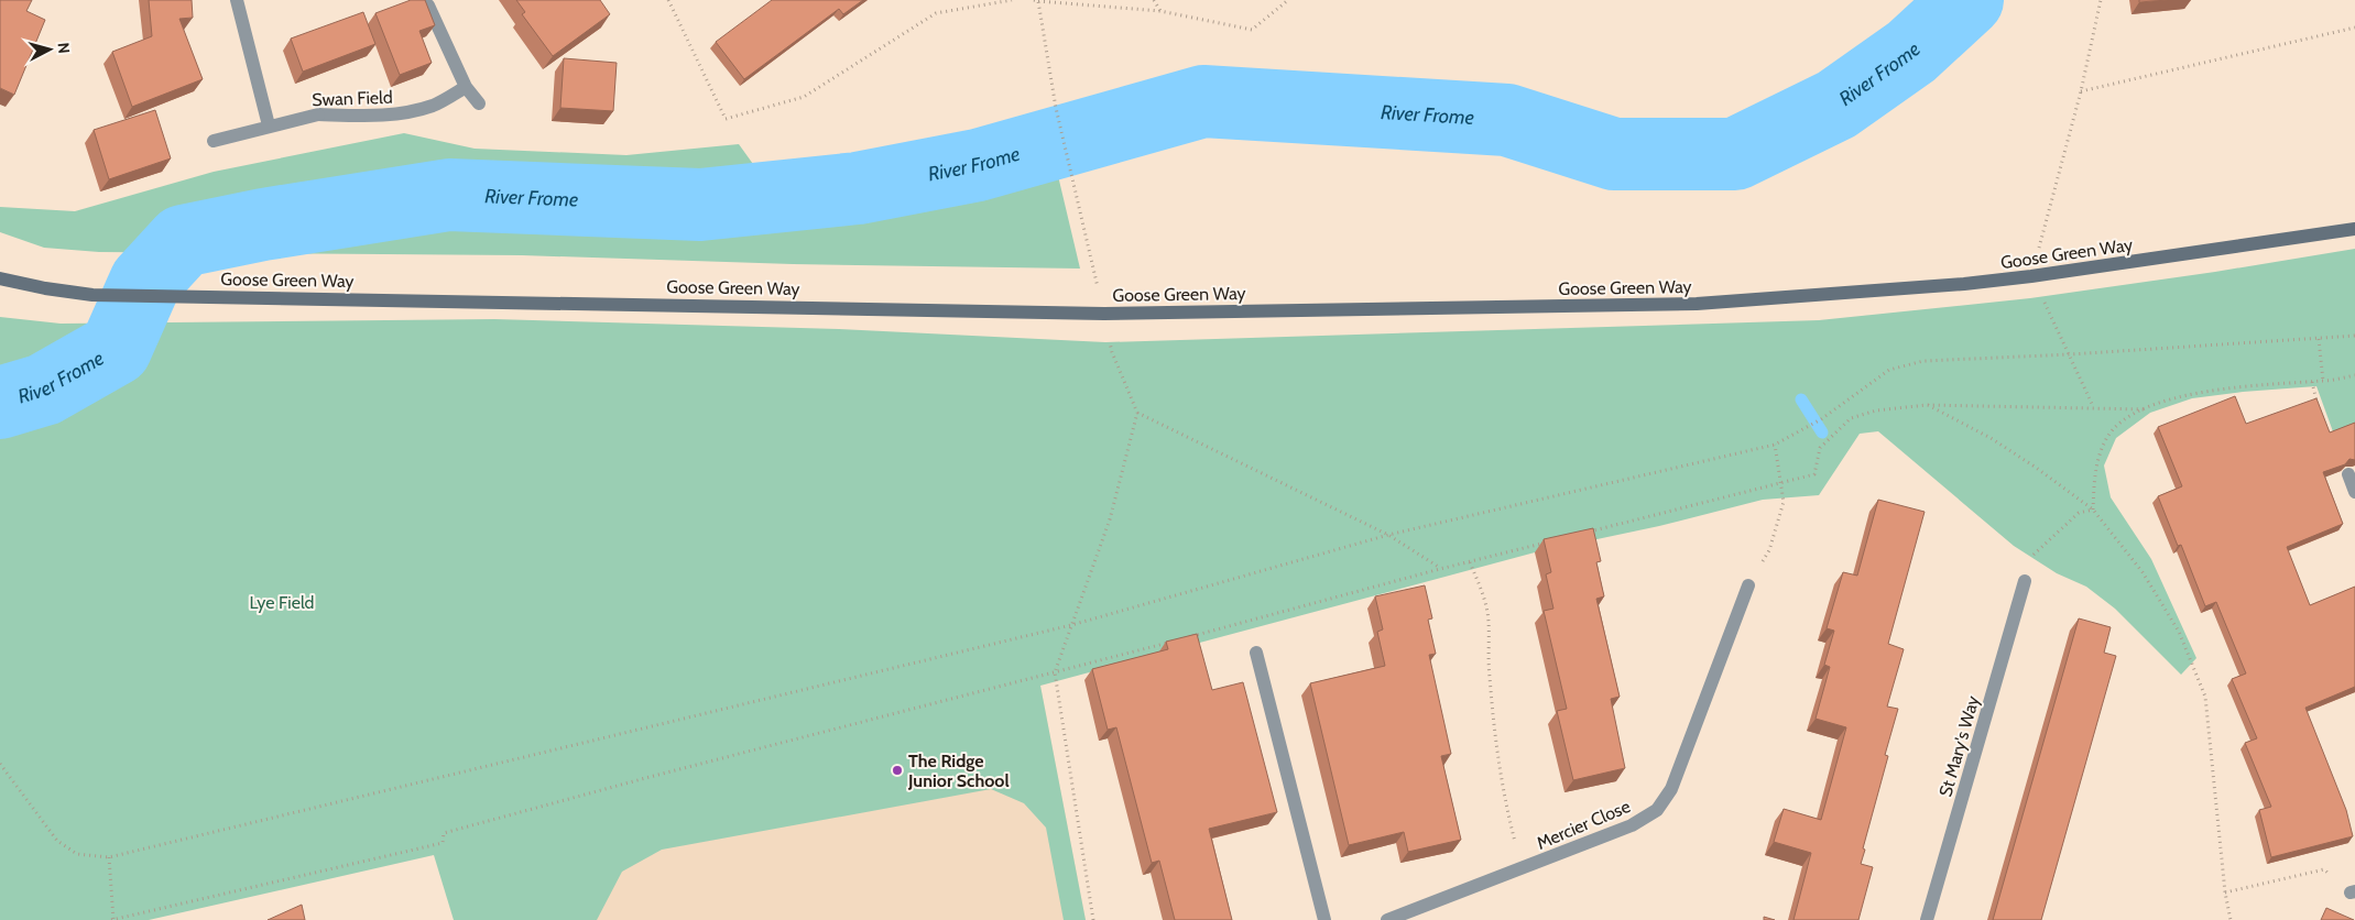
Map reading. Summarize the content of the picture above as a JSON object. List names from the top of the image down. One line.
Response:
{"streets":{"main road":["Goose Green Way"],"street":["Swan Field","St Mary's Way","Mercier Close"]},"water":["River Frome"],"parks":["Lye Field"],"places":["The Ridge Junior School"],"north":"right"}
